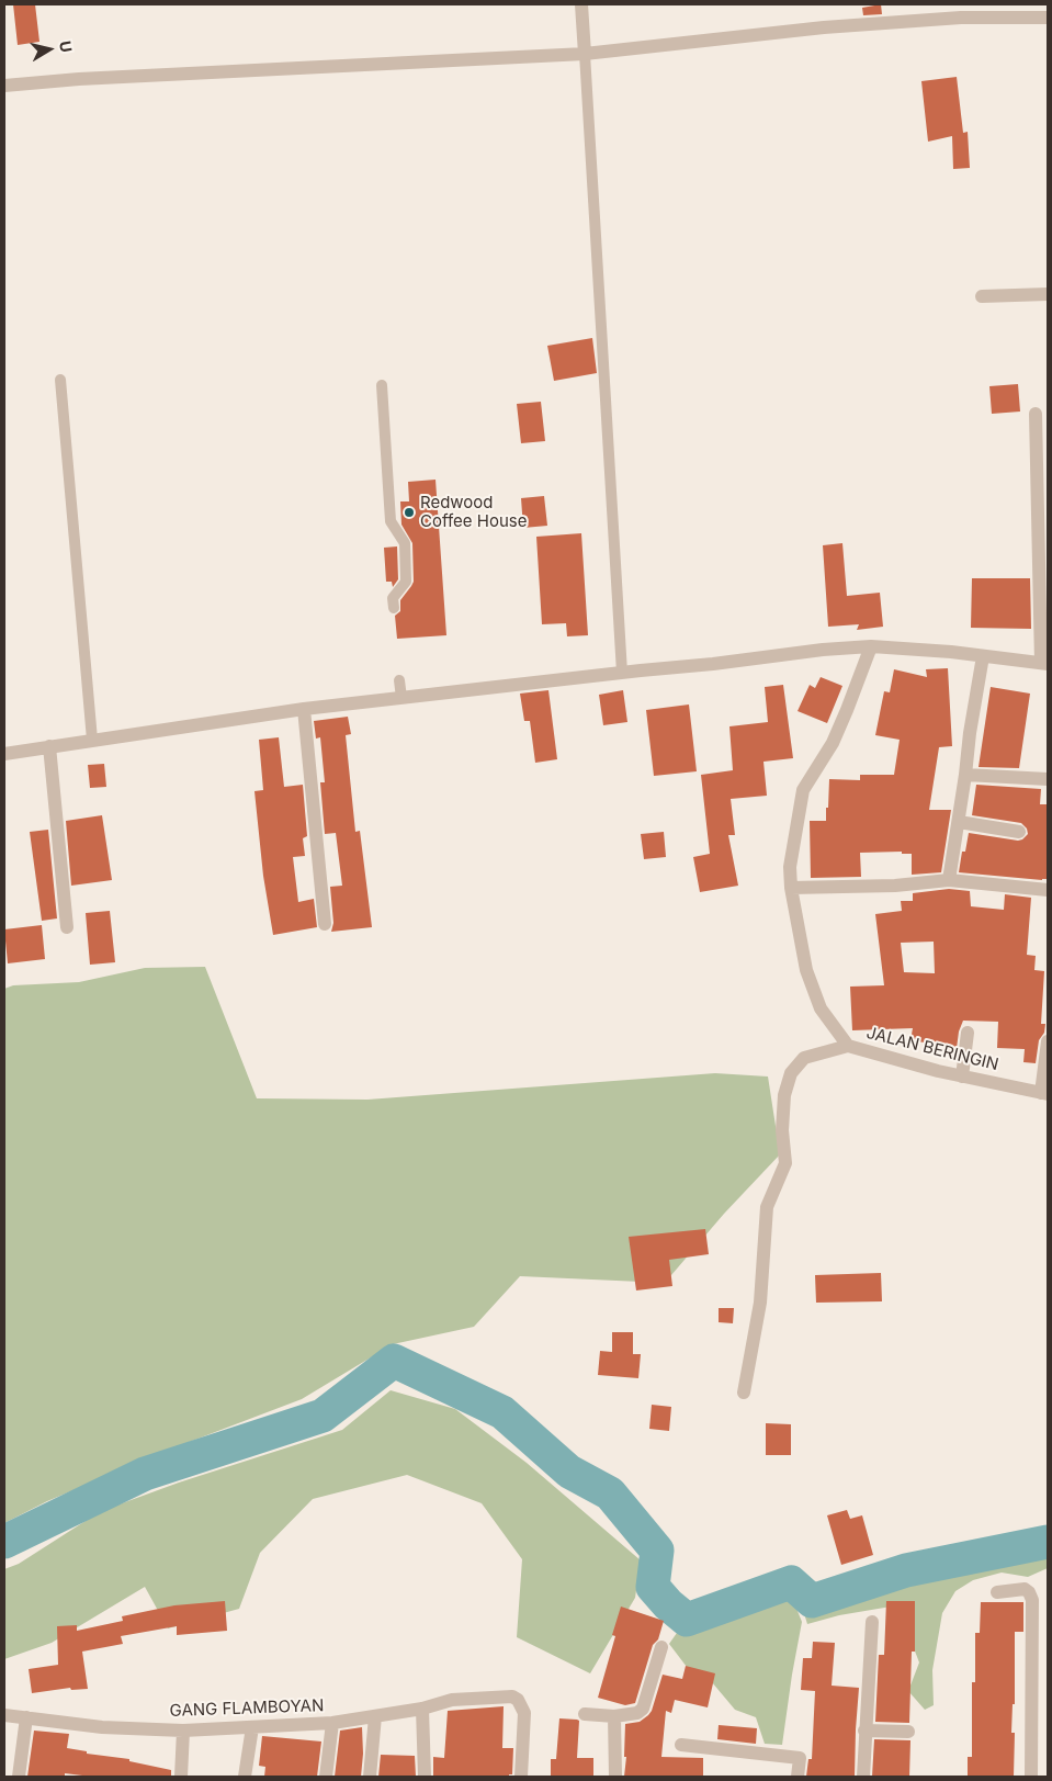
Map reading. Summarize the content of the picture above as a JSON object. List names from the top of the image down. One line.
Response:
{"streets":{"street":["JALAN BERINGIN","GANG FLAMBOYAN"]},"places":["Redwood Coffee House"],"north":"right"}
